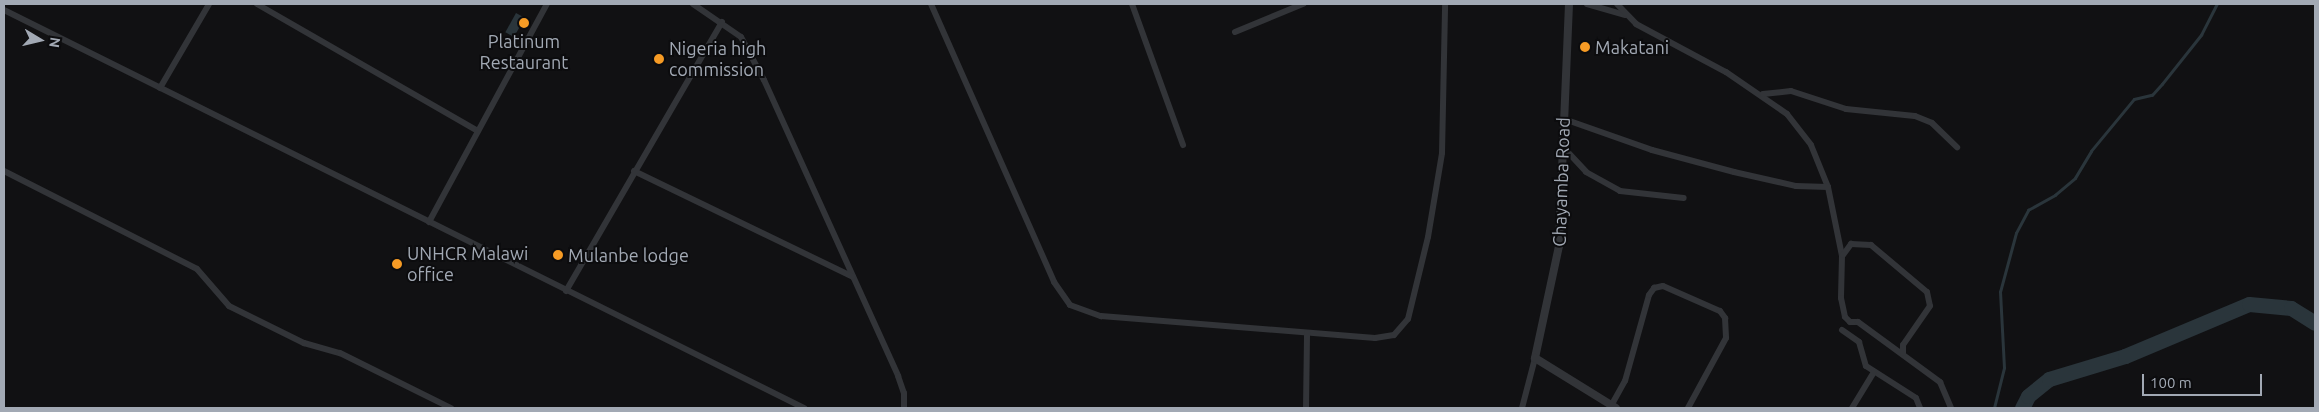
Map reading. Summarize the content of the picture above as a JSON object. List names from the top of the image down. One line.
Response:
{"streets":{"street":["Chayamba Road"]},"places":["Platinum Restaurant","Makatani","Nigeria high commission","Mulanbe lodge","UNHCR Malawi office"],"scale_bar":"100 m","north":"right"}
